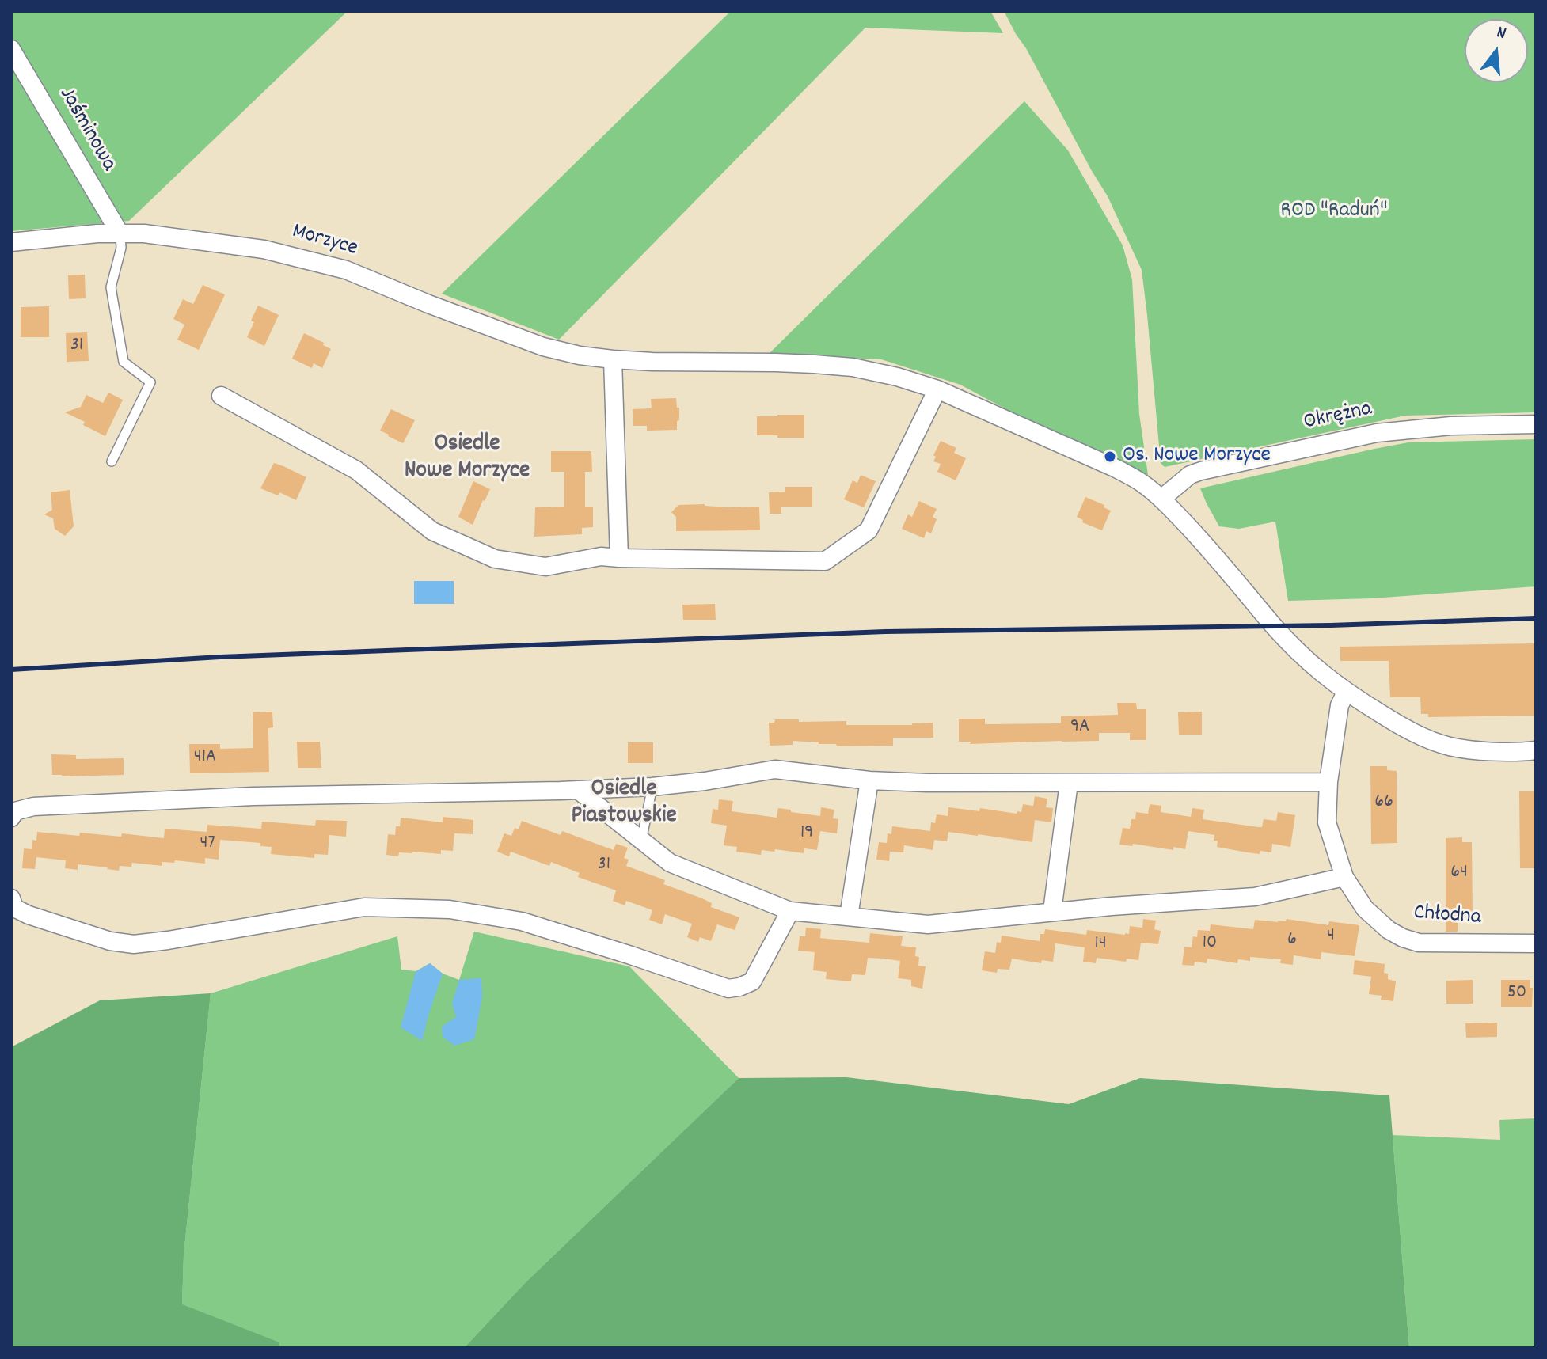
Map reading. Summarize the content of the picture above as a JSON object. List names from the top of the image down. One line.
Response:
{"streets":{"street":["Jaśminowa","Morzyce","Okrężna","Chłodna"]},"crossings":[["Jaśminowa","Morzyce"],["Morzyce","Okrężna"],["Morzyce","Chłodna"]],"districts":["Osiedle Nowe Morzyce","Osiedle Piastowskie"],"parks":["ROD \"Raduń\""],"places":["Os. Nowe Morzyce"],"house_numbers":["31","9A","41A","66","19","47","31","64","4","6","10","14","50"],"north":"top"}
